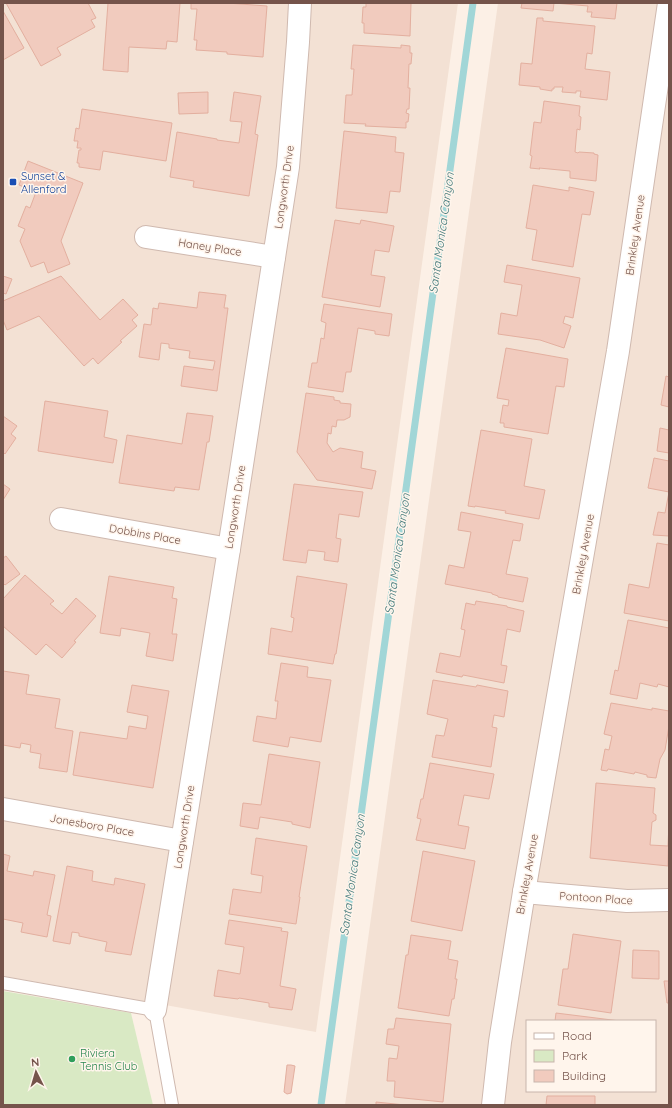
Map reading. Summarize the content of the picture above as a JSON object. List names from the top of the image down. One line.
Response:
{"streets":{"street":["Longworth Drive","Brinkley Avenue","Haney Place","Dobbins Place","Jonesboro Place","Pontoon Place"]},"crossings":[["Longworth Drive","Haney Place"],["Longworth Drive","Dobbins Place"],["Longworth Drive","Jonesboro Place"],["Brinkley Avenue","Pontoon Place"]],"water":["Santa Monica Canyon"],"places":{"transit":["Sunset & Allenford"],"other":["Riviera Tennis Club"]},"legend":["Road","Park","Building"],"north":"top"}
